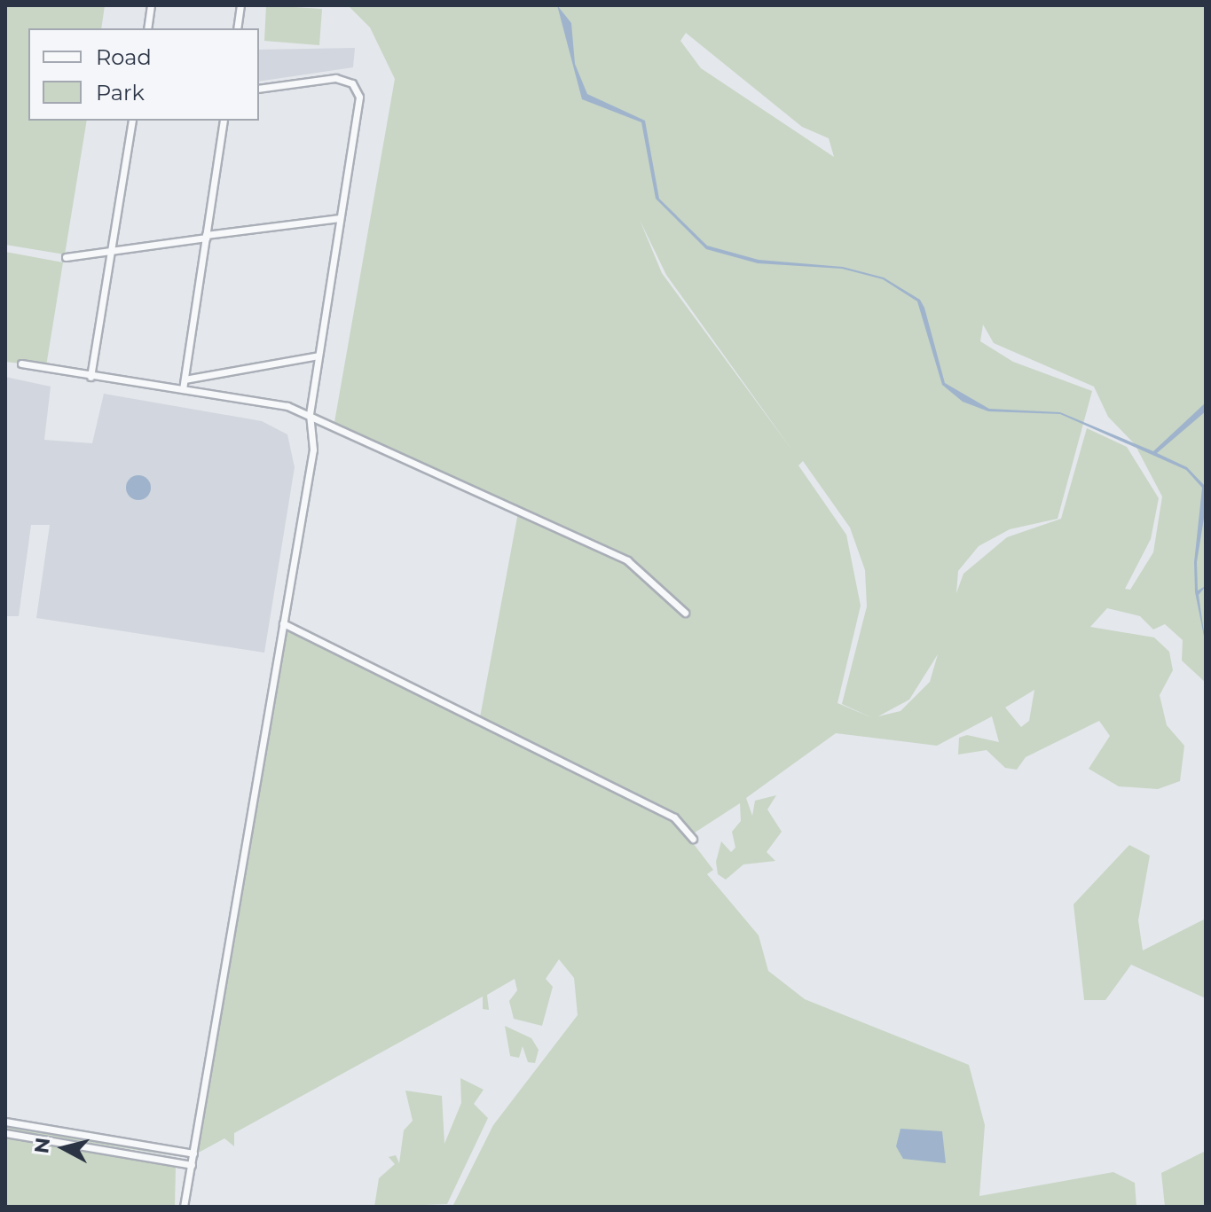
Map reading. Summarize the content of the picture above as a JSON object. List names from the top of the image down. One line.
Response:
{"legend":["Road","Park"],"north":"left"}
